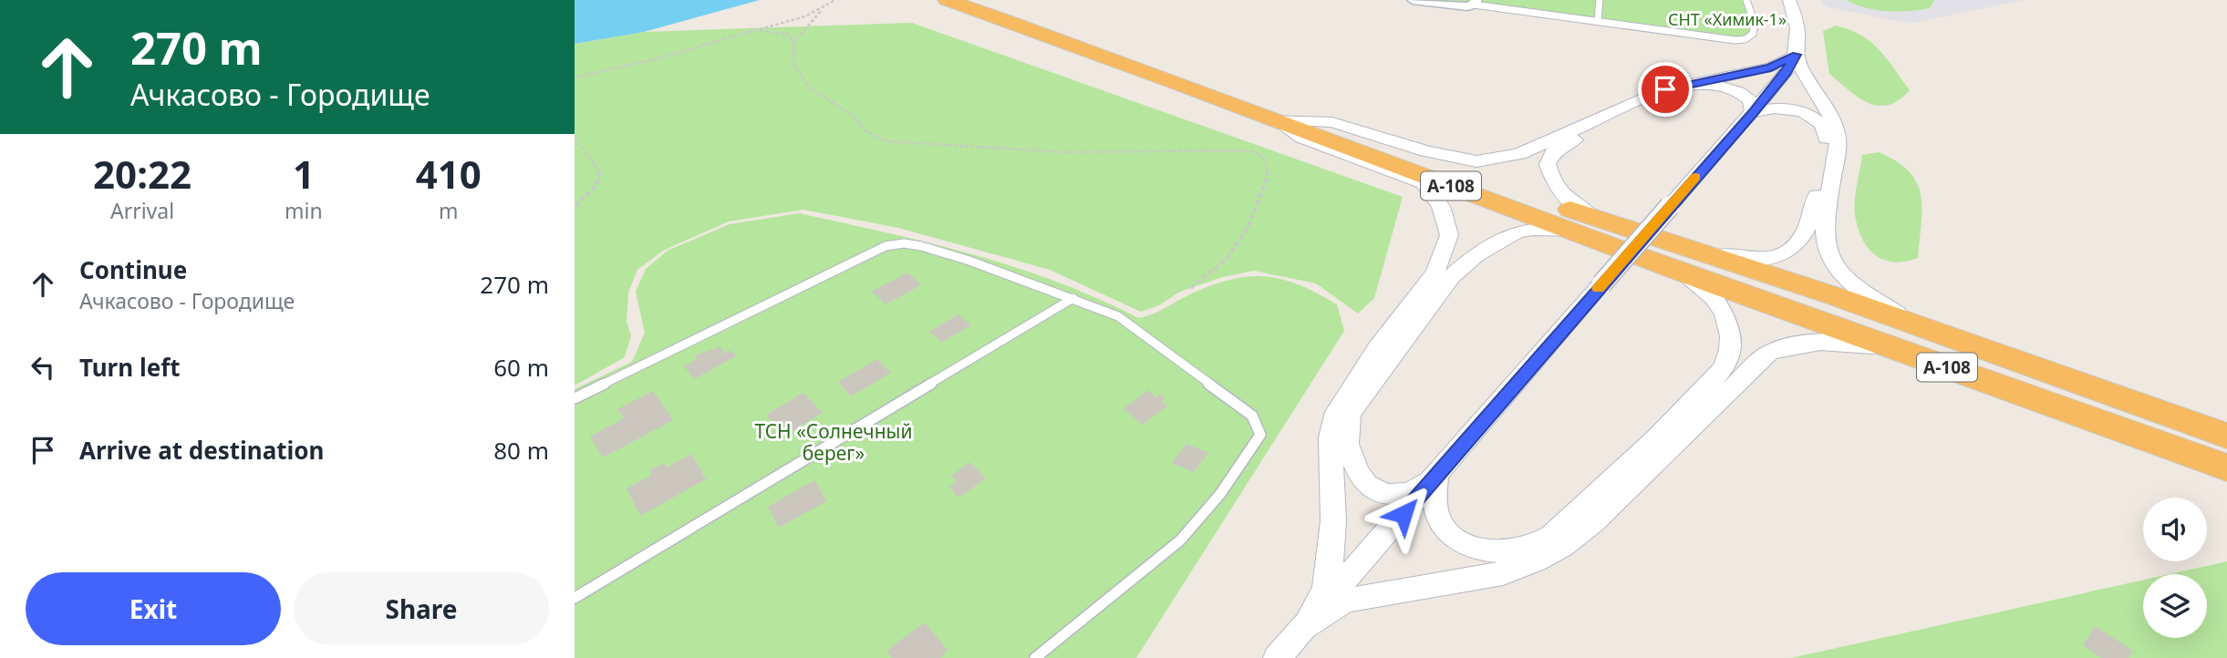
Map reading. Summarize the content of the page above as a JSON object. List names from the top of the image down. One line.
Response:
{"streets":{"highway":["А-108"]},"parks":["СНТ «Химик-1»","ТСН «Солнечный берег»"],"page":{"turn":["270 m","Ачкасово - Городище"],"eta":["20:22","Arrival","1","min","410","m"],"list":[{"name":"Continue","note":"Ачкасово - Городище","value":"270 m"},{"name":"Turn left","value":"60 m"},{"name":"Arrive at destination","value":"80 m"}],"buttons":["Exit","Share"]}}
